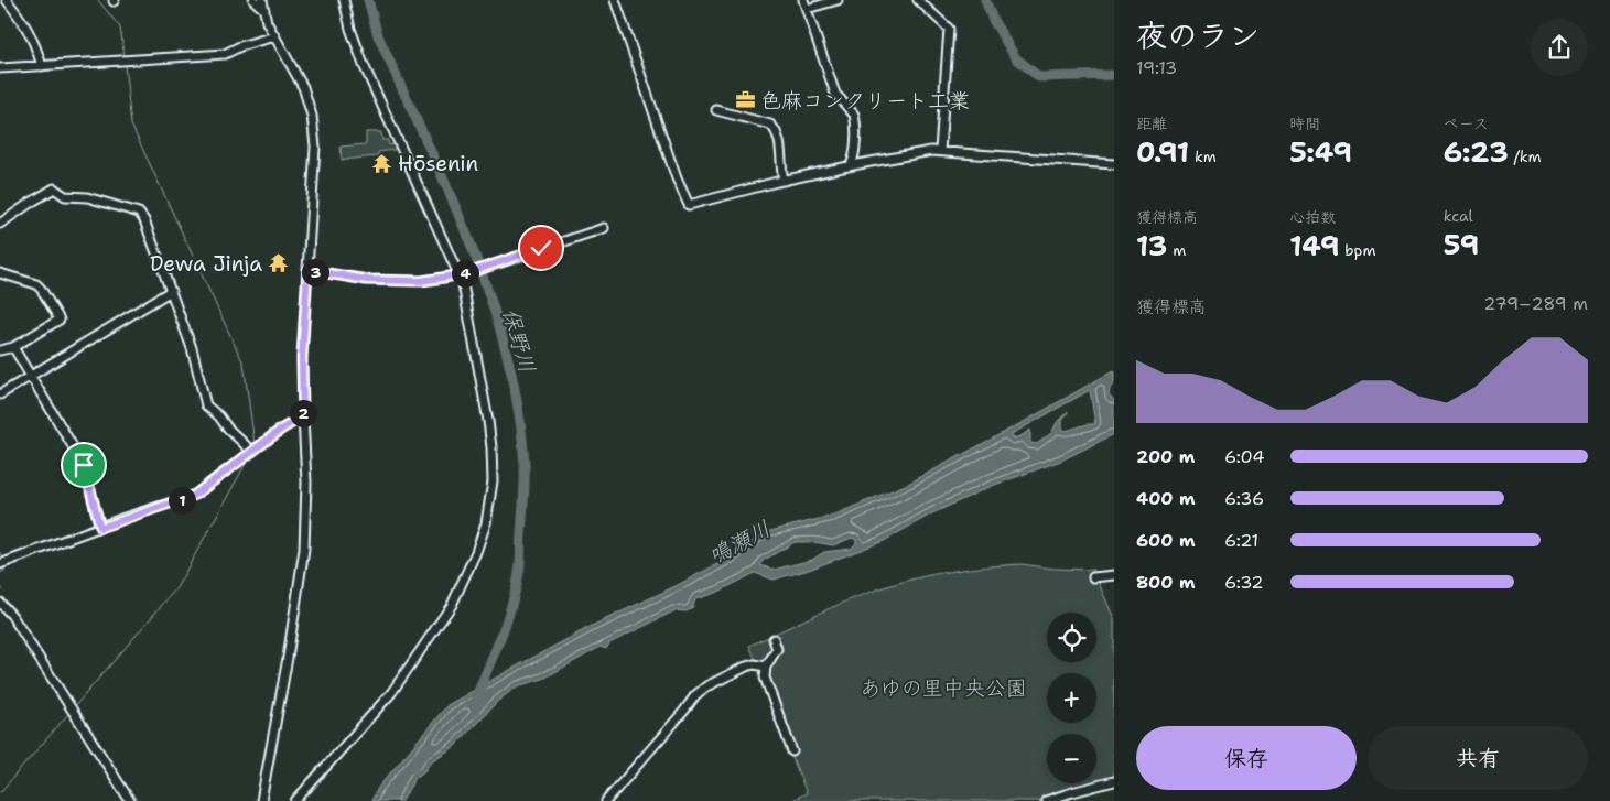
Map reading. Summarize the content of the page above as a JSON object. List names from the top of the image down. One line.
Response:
{"water":["保野川","鳴瀬川"],"parks":["あゆの里中央公園"],"places":{"office":["色麻コンクリート工業"],"temple":["Hōsenin","Dewa Jinja"]},"page":{"heading":["夜のラン","19:13"],"stats":[["距離","0.91 km"],["時間","5:49"],["ペース","6:23 /km"],["獲得標高","13 m"],["心拍数","149 bpm"],["kcal","59"]],"pins":["3","4","2","1"],"chart":["獲得標高","279–289 m"],"list":[{"name":"200 m","note":"6:04"},{"name":"400 m","note":"6:36"},{"name":"600 m","note":"6:21"},{"name":"800 m","note":"6:32"}],"map_buttons":["+","−"],"buttons":["保存","共有"]}}
